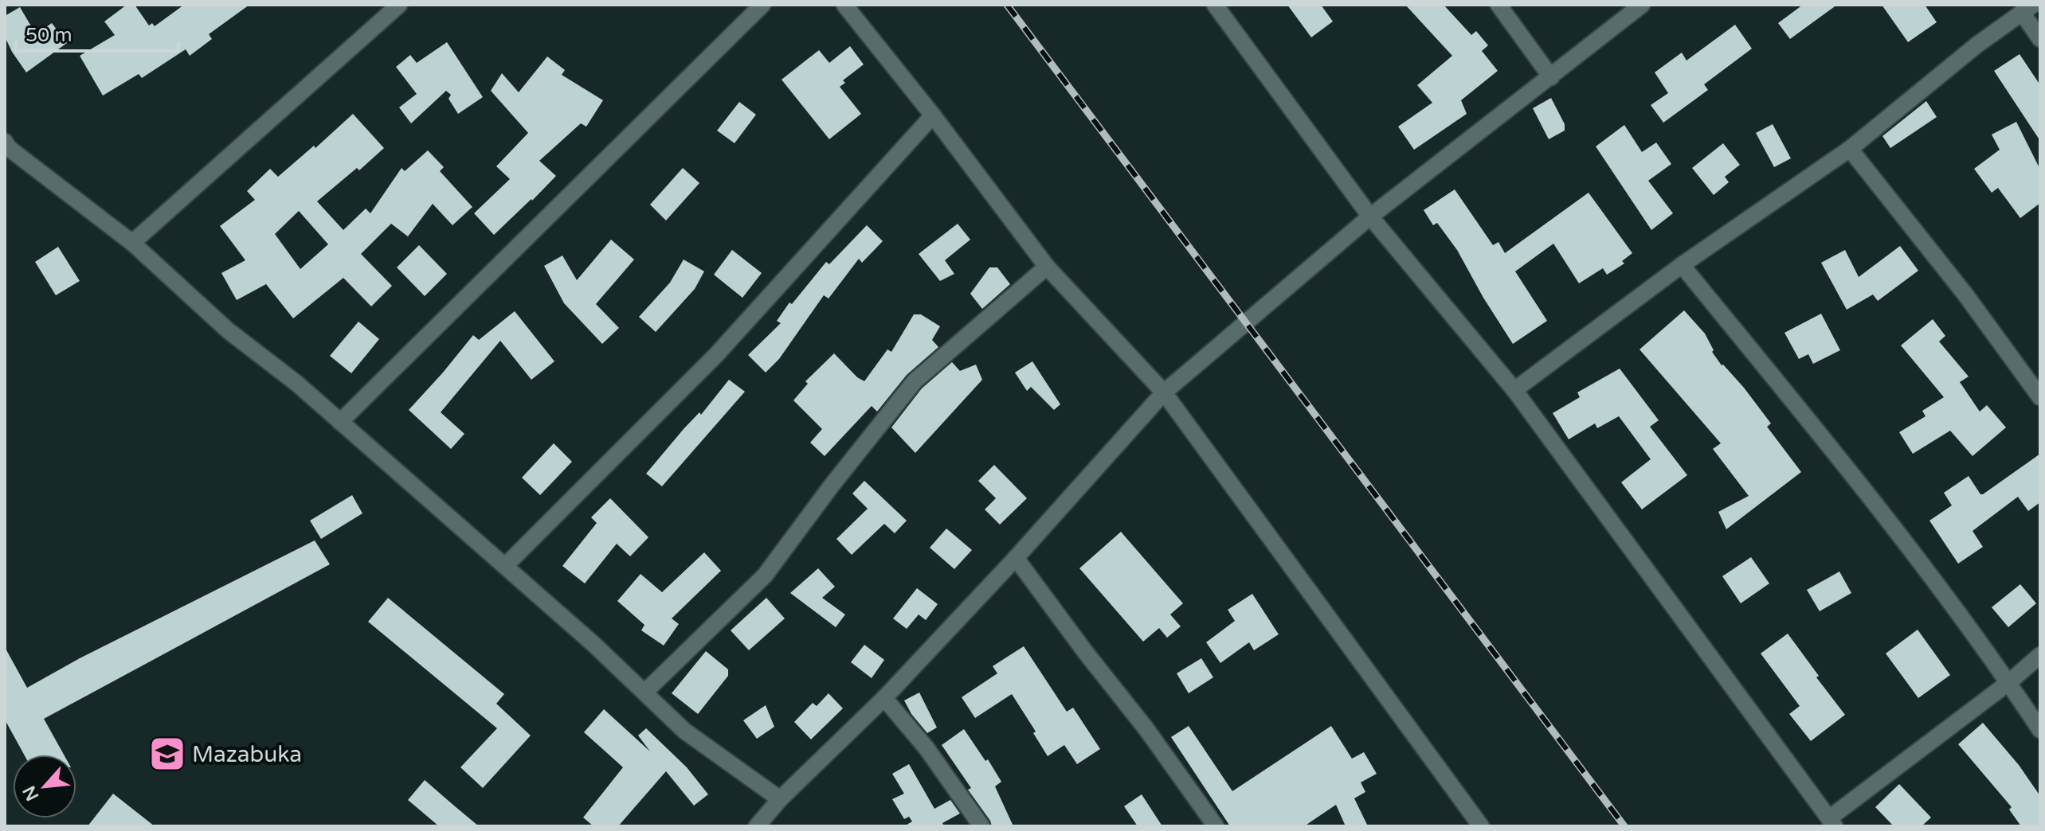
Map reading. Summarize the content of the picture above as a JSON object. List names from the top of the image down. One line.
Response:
{"places":{"school or university":["Mazabuka"]},"scale_bar":"50 m","north":"bottom left"}
